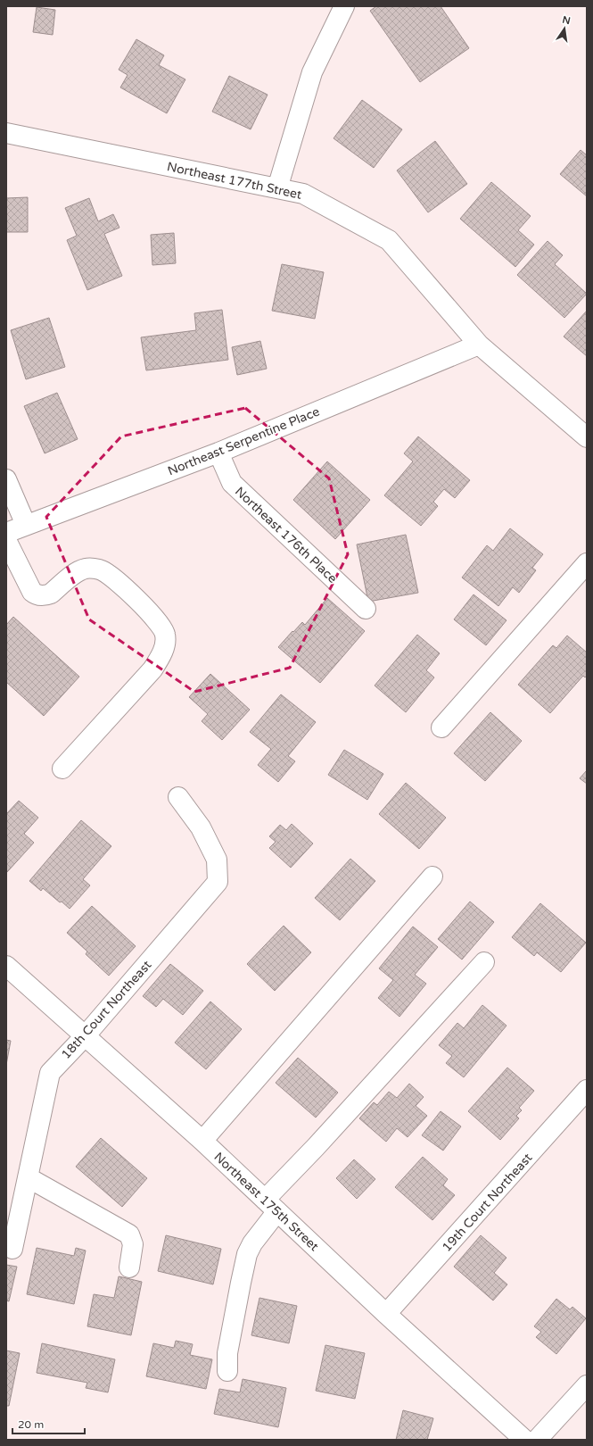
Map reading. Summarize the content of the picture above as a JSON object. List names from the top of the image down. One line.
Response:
{"streets":{"street":["Northeast 177th Street","Northeast Serpentine Place","Northeast 176th Place","18th Court Northeast","Northeast 175th Street","19th Court Northeast"]},"crossings":[["Northeast 177th Street","Northeast Serpentine Place"],["Northeast Serpentine Place","Northeast 176th Place"],["18th Court Northeast","Northeast 175th Street"],["Northeast 175th Street","19th Court Northeast"]],"scale_bar":"20 m","north":"top"}
